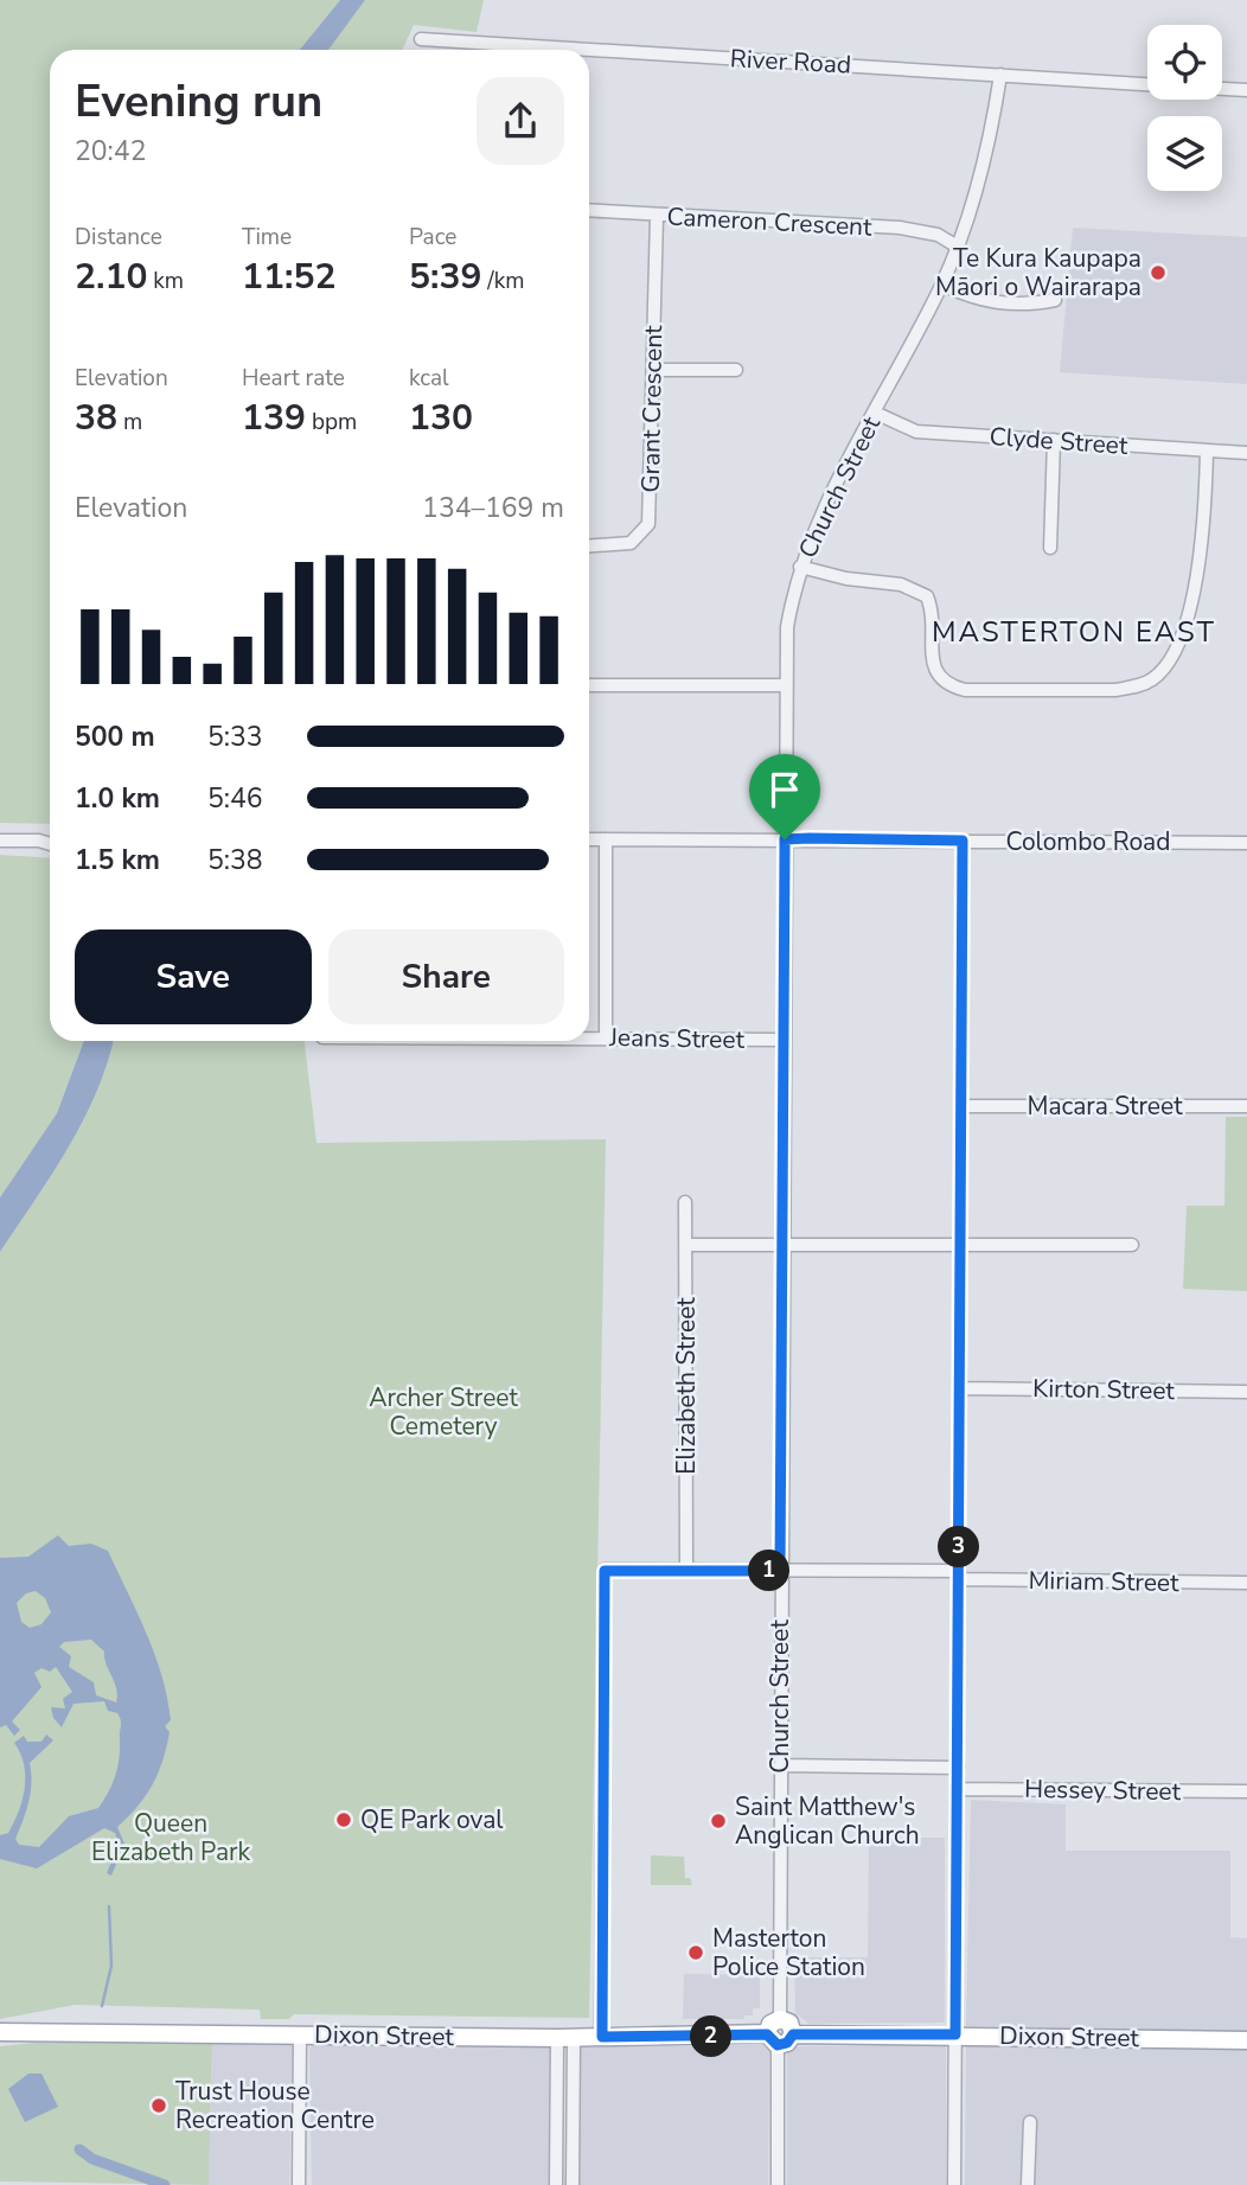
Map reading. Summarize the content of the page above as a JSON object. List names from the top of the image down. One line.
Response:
{"streets":{"main road":["Dixon Street"],"street":["River Road","Cameron Crescent","Grant Crescent","Clyde Street","Church Street","Colombo Road","Jeans Street","Macara Street","Elizabeth Street","Kirton Street","Miriam Street","Hessey Street"]},"crossings":[["River Road","Church Street"],["Cameron Crescent","Grant Crescent"],["Cameron Crescent","Church Street"],["Clyde Street","Church Street"],["Church Street","Colombo Road"],["Church Street","Jeans Street"],["Church Street","Miriam Street"],["Church Street","Dixon Street"],["Elizabeth Street","Miriam Street"],["Miriam Street","Dixon Street"]],"districts":["MASTERTON EAST"],"parks":["Archer Street Cemetery","Queen Elizabeth Park"],"places":["Te Kura Kaupapa Māori o Wairarapa","QE Park oval","Saint Matthew's Anglican Church","Masterton Police Station","Trust House Recreation Centre"],"page":{"heading":["Evening run","20:42"],"stats":[["Distance","2.10 km"],["Time","11:52"],["Pace","5:39 /km"],["Elevation","38 m"],["Heart rate","139 bpm"],["kcal","130"]],"chart":["Elevation","134–169 m"],"list":[{"name":"500 m","note":"5:33"},{"name":"1.0 km","note":"5:46"},{"name":"1.5 km","note":"5:38"}],"buttons":["Save","Share"],"pins":["3","1","2"]}}
